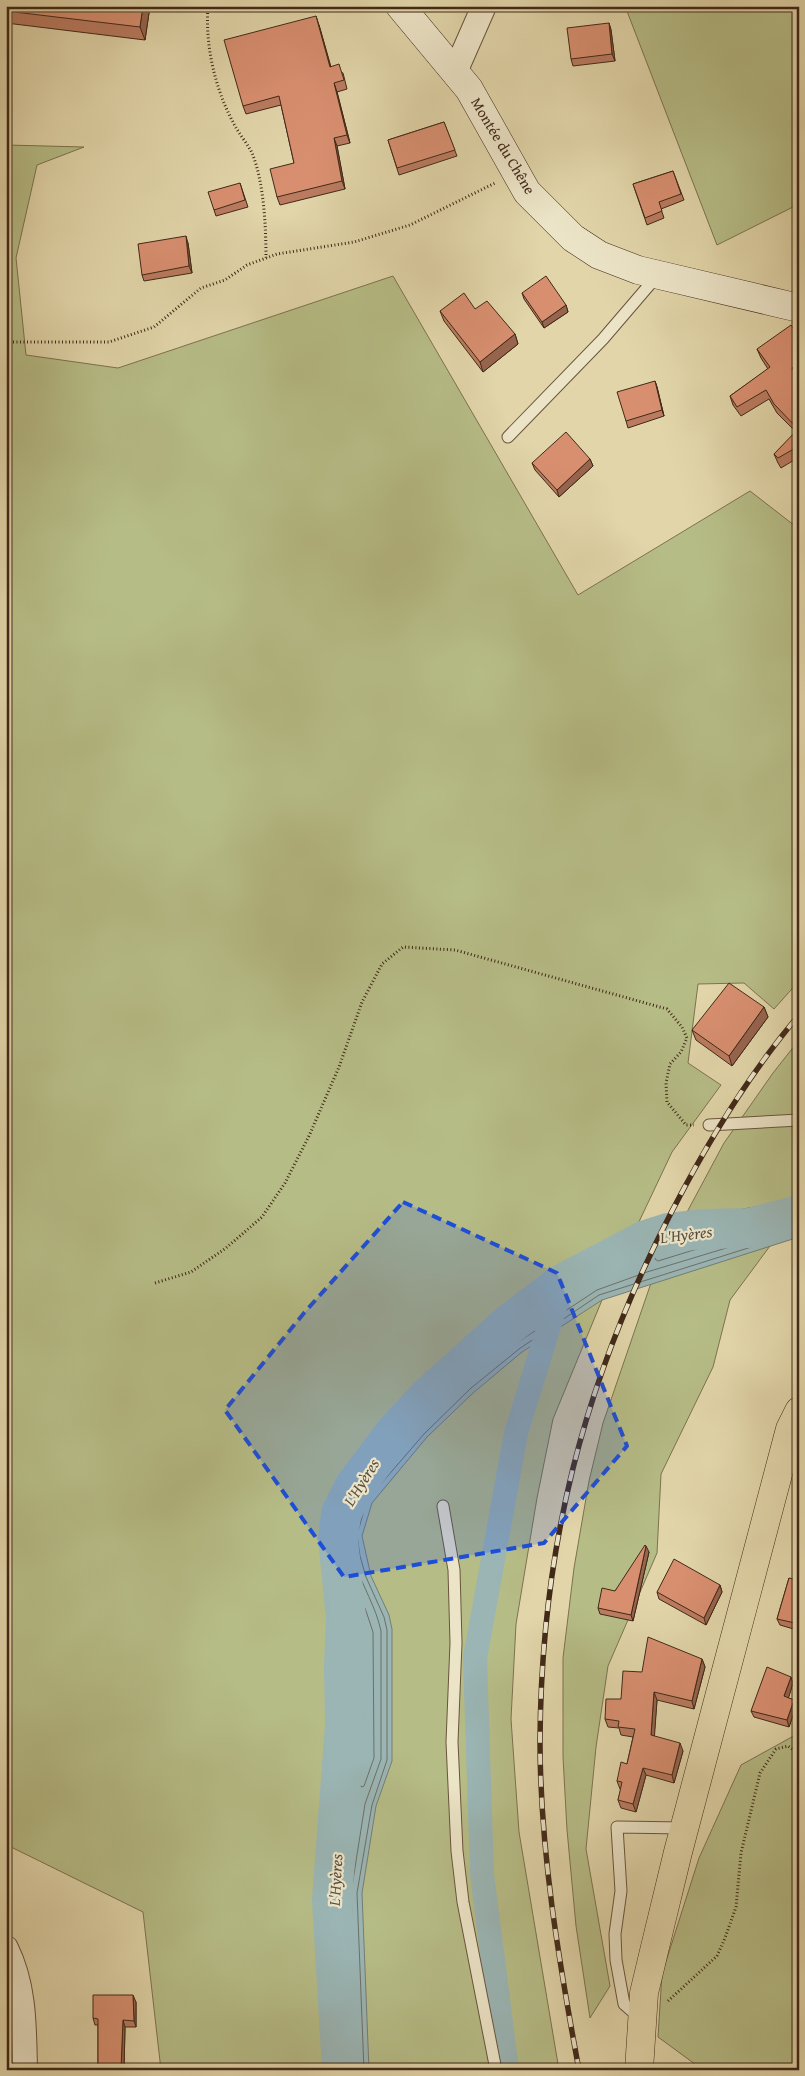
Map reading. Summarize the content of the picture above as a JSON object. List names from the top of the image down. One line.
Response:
{"streets":{"street":["Montée du Chêne"]},"water":["L'Hyères"]}
